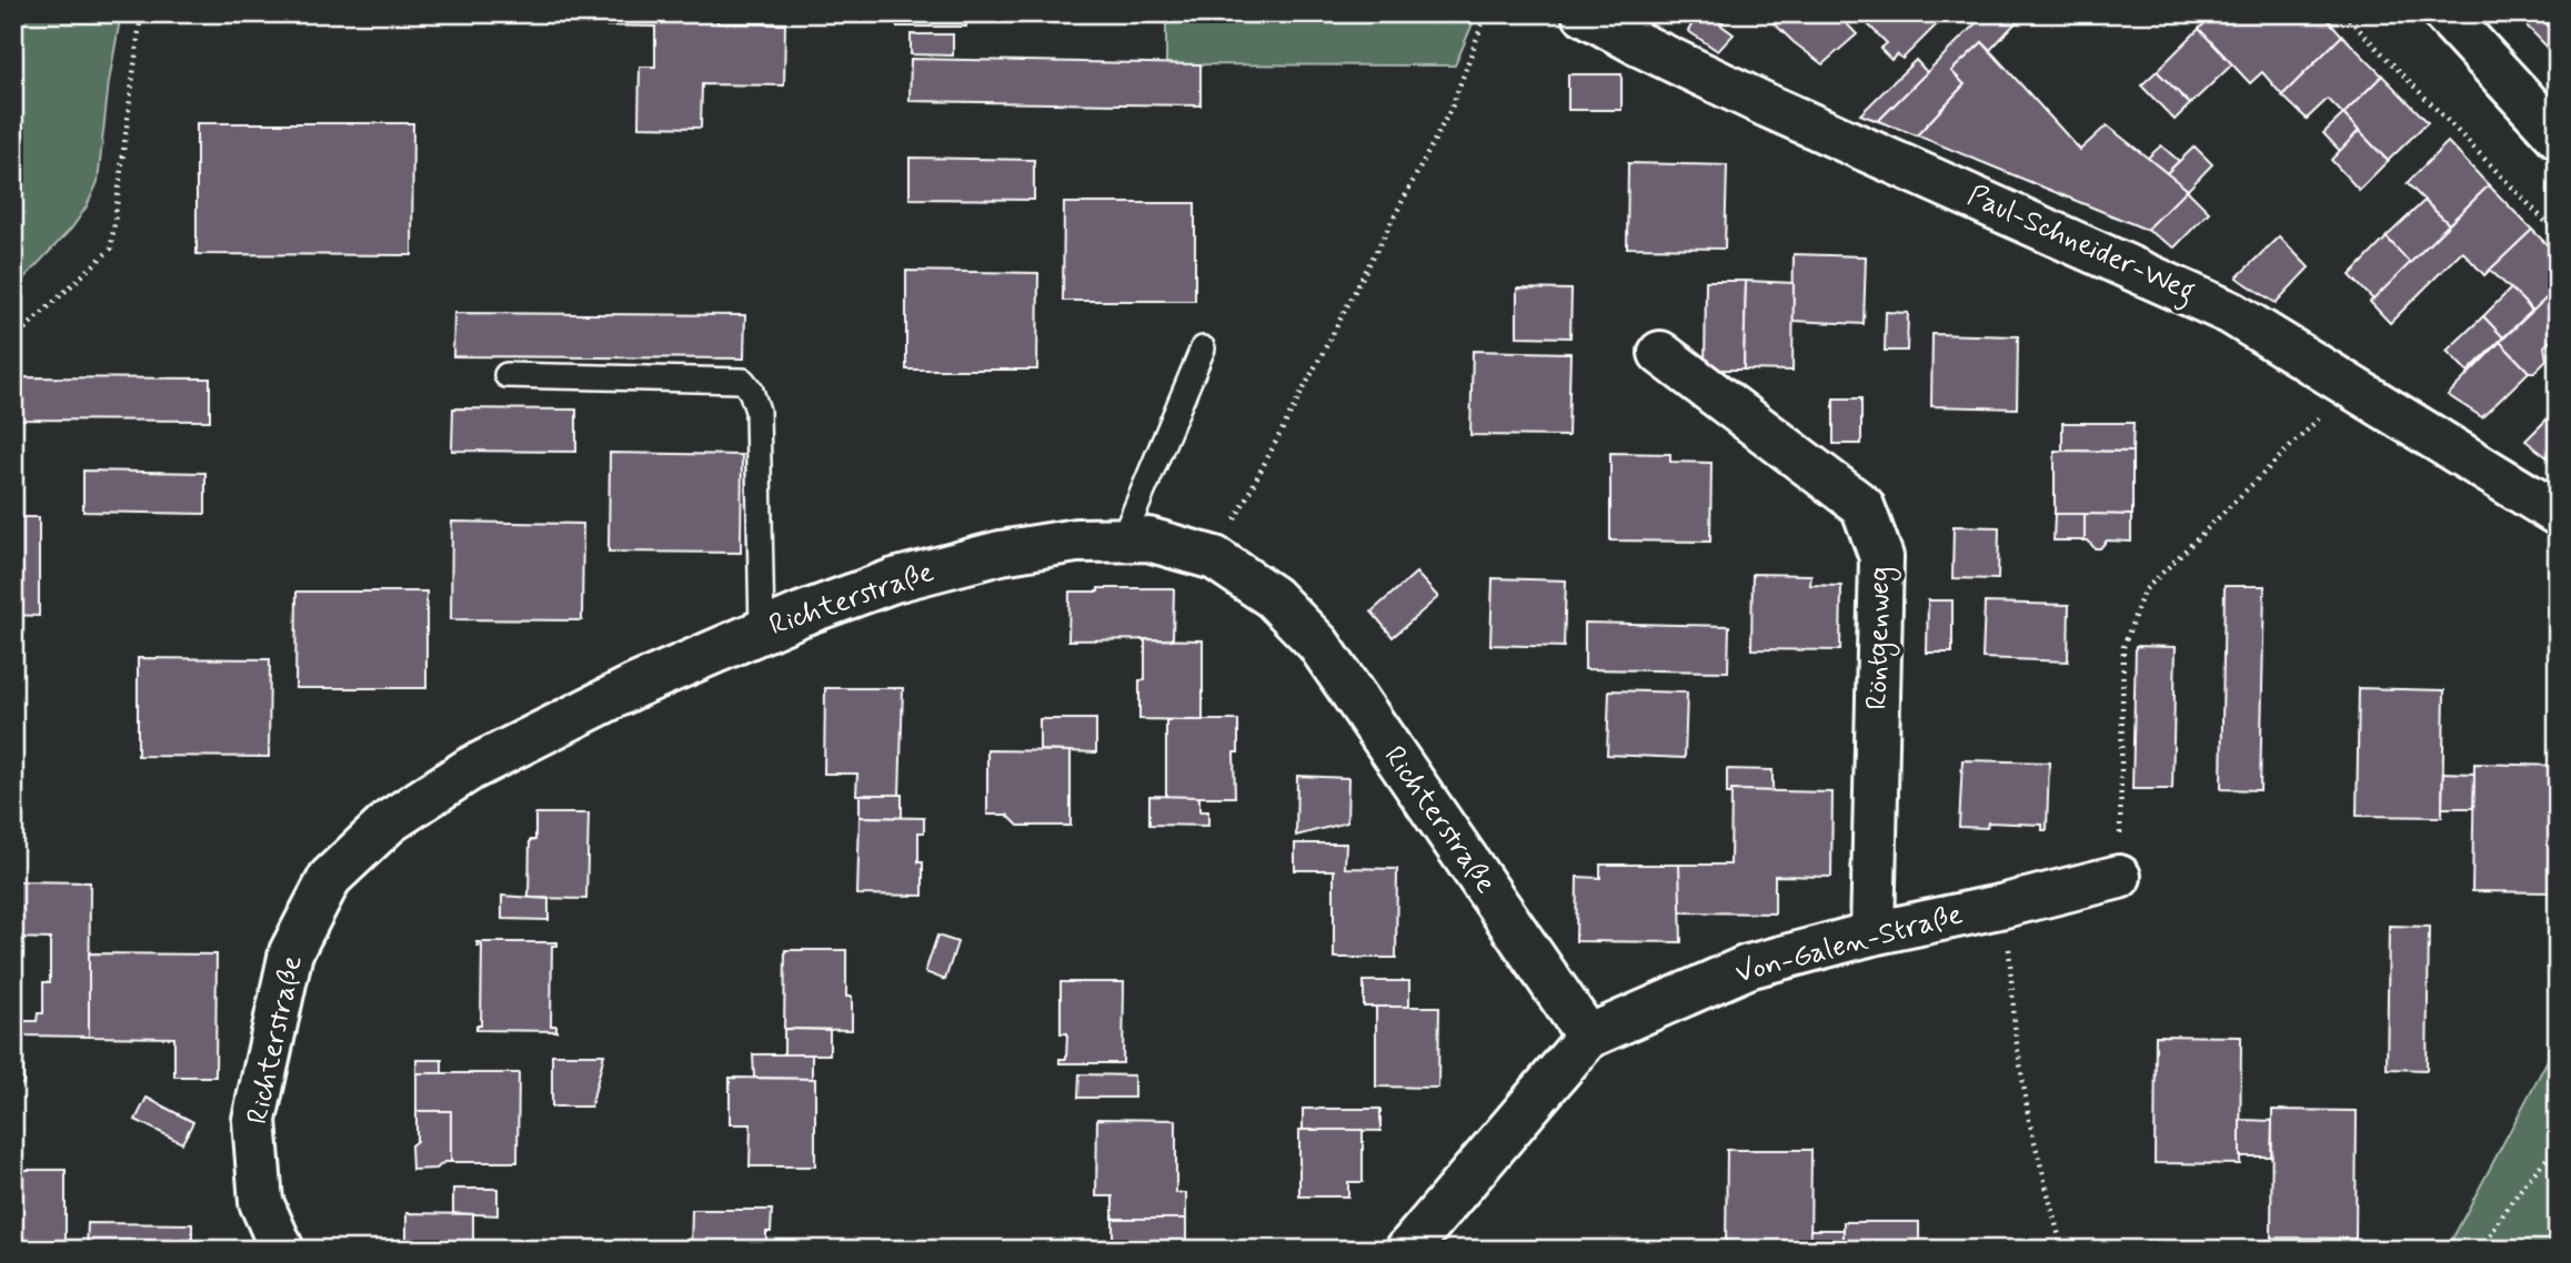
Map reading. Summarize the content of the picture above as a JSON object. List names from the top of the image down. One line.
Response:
{"streets":{"street":["Paul-Schneider-Weg","Richterstraße","Röntgenweg","Von-Galen-Straße"]},"crossings":[["Richterstraße","Von-Galen-Straße"],["Röntgenweg","Von-Galen-Straße"]]}
